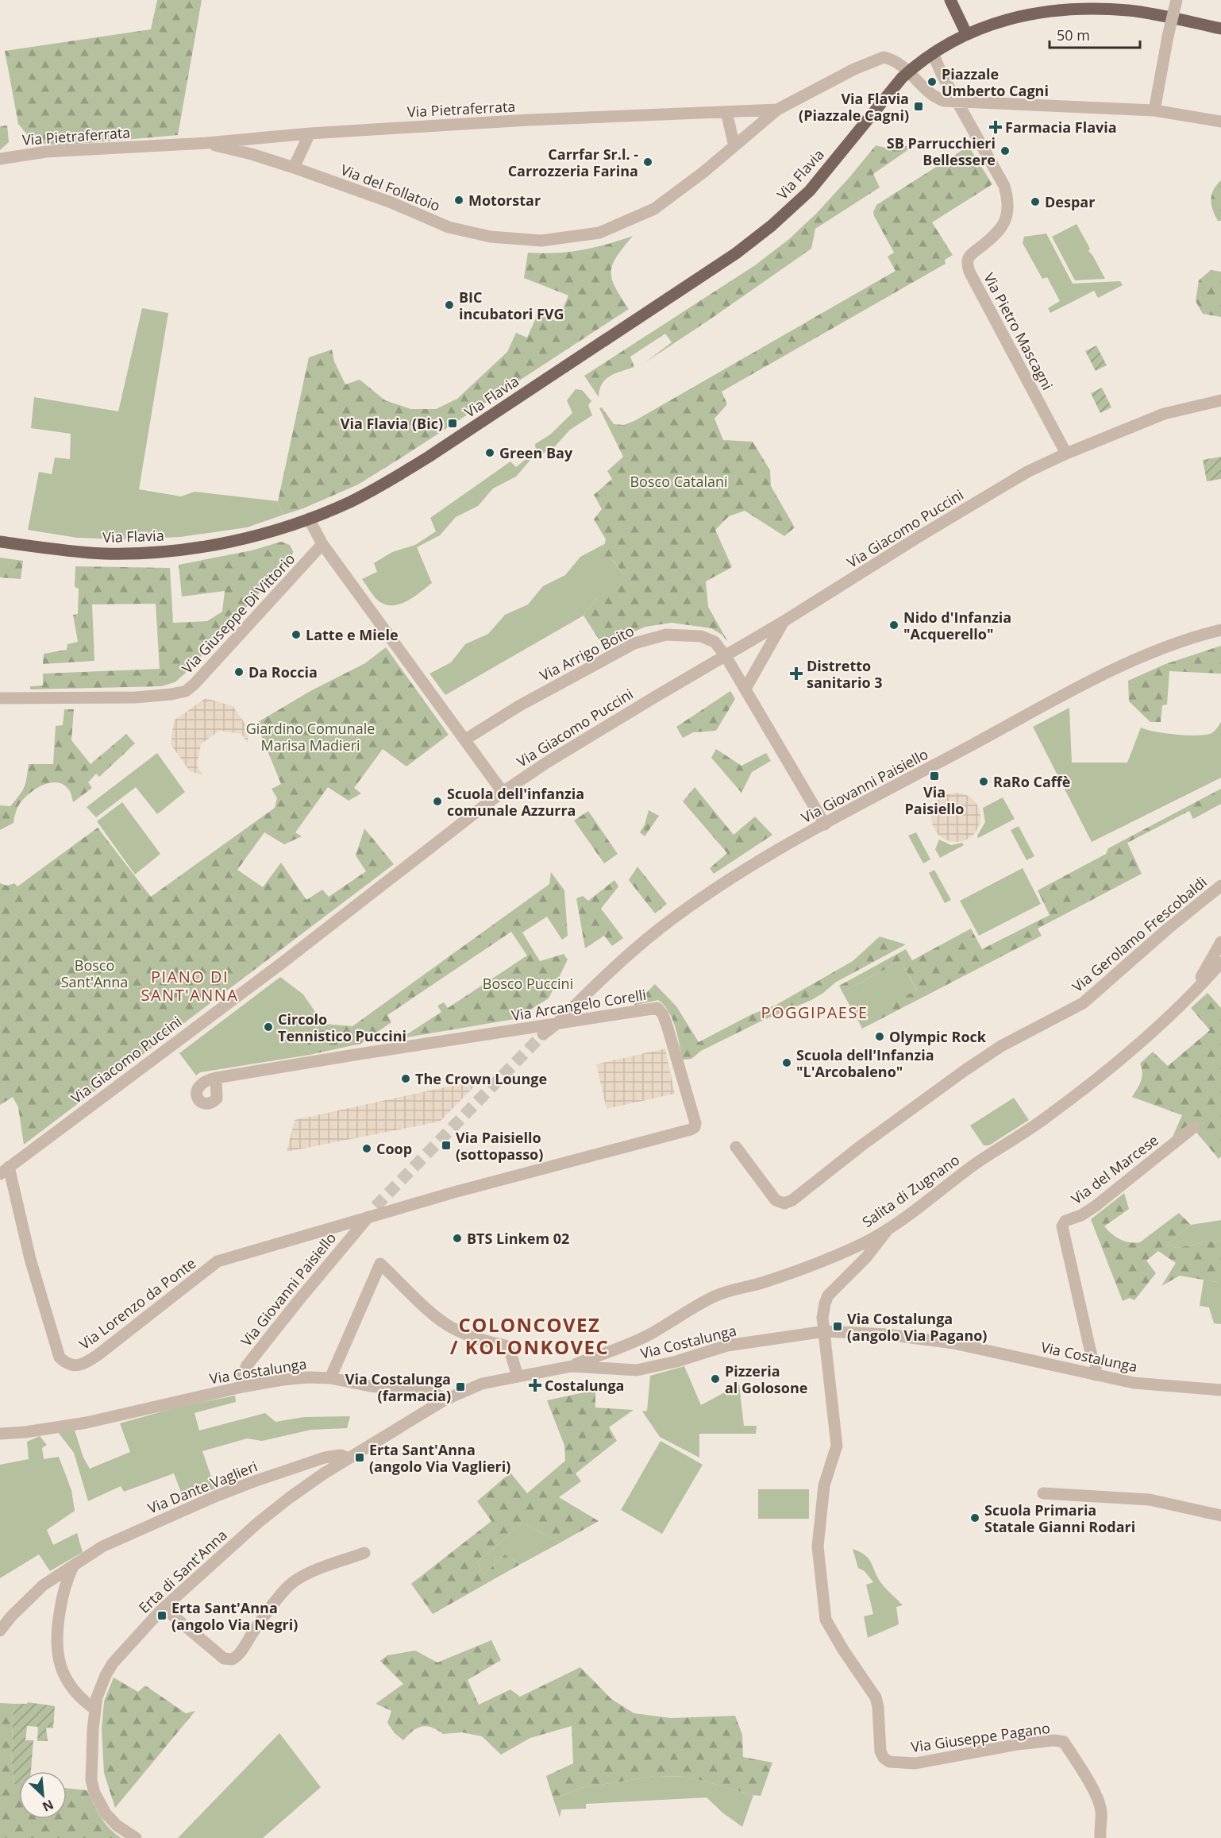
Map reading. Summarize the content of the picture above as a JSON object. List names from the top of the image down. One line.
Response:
{"streets":{"main road":["Via Flavia"],"street":["Via Pietraferrata","Via del Follatoio","Via Pietro Mascagni","Via Giacomo Puccini","Via Giuseppe Di Vittorio","Via Arrigo Boito","Via Giovanni Paisiello","Via Gerolamo Frescobaldi","Via Arcangelo Corelli","Via del Marcese","Salita di Zugnano","Via Lorenzo da Ponte","Via Costalunga","Via Dante Vaglieri","Erta di Sant'Anna","Via Giuseppe Pagano"]},"crossings":[["Via Pietraferrata","Via Flavia"],["Via Pietraferrata","Via del Follatoio"],["Via Pietro Mascagni","Via Giacomo Puccini"],["Via Giacomo Puccini","Via Arrigo Boito"],["Via Giacomo Puccini","Via Lorenzo da Ponte"],["Via Arrigo Boito","Via Giovanni Paisiello"],["Via Giovanni Paisiello","Via Arcangelo Corelli"],["Via Giovanni Paisiello","Via Lorenzo da Ponte"],["Via Giovanni Paisiello","Via Costalunga"],["Via Arcangelo Corelli","Via Lorenzo da Ponte"],["Via del Marcese","Via Costalunga"],["Salita di Zugnano","Via Costalunga"],["Salita di Zugnano","Via Giuseppe Pagano"],["Via Costalunga","Erta di Sant'Anna"],["Via Costalunga","Via Giuseppe Pagano"],["Via Dante Vaglieri","Erta di Sant'Anna"]],"districts":["PIANO DI SANT'ANNA","POGGIPAESE","COLONCOVEZ / KOLONKOVEC"],"parks":["Bosco Catalani","Giardino Comunale Marisa Madieri","Bosco Sant'Anna","Bosco Puccini"],"places":{"other":["Piazzale Umberto Cagni","SB Parrucchieri Bellessere","Carrfar Sr.l. - Carrozzeria Farina","Motorstar","Despar","BIC incubatori FVG","Green Bay","Nido d'Infanzia \"Acquerello\"","Latte e Miele","Da Roccia","RaRo Caffè","Scuola dell'infanzia comunale Azzurra","Circolo Tennistico Puccini","Olympic Rock","Scuola dell'Infanzia \"L'Arcobaleno\"","The Crown Lounge","Coop","BTS Linkem 02","Pizzeria al Golosone","Scuola Primaria Statale Gianni Rodari"],"transit":["Via Flavia (Piazzale Cagni)","Via Flavia (Bic)","Via Paisiello","Via Paisiello (sottopasso)","Via Costalunga (angolo Via Pagano)","Via Costalunga (farmacia)","Erta Sant'Anna (angolo Via Vaglieri)","Erta Sant'Anna (angolo Via Negri)"],"health":["Farmacia Flavia","Distretto sanitario 3","Costalunga"]},"scale_bar":"50 m","north":"bottom right"}
